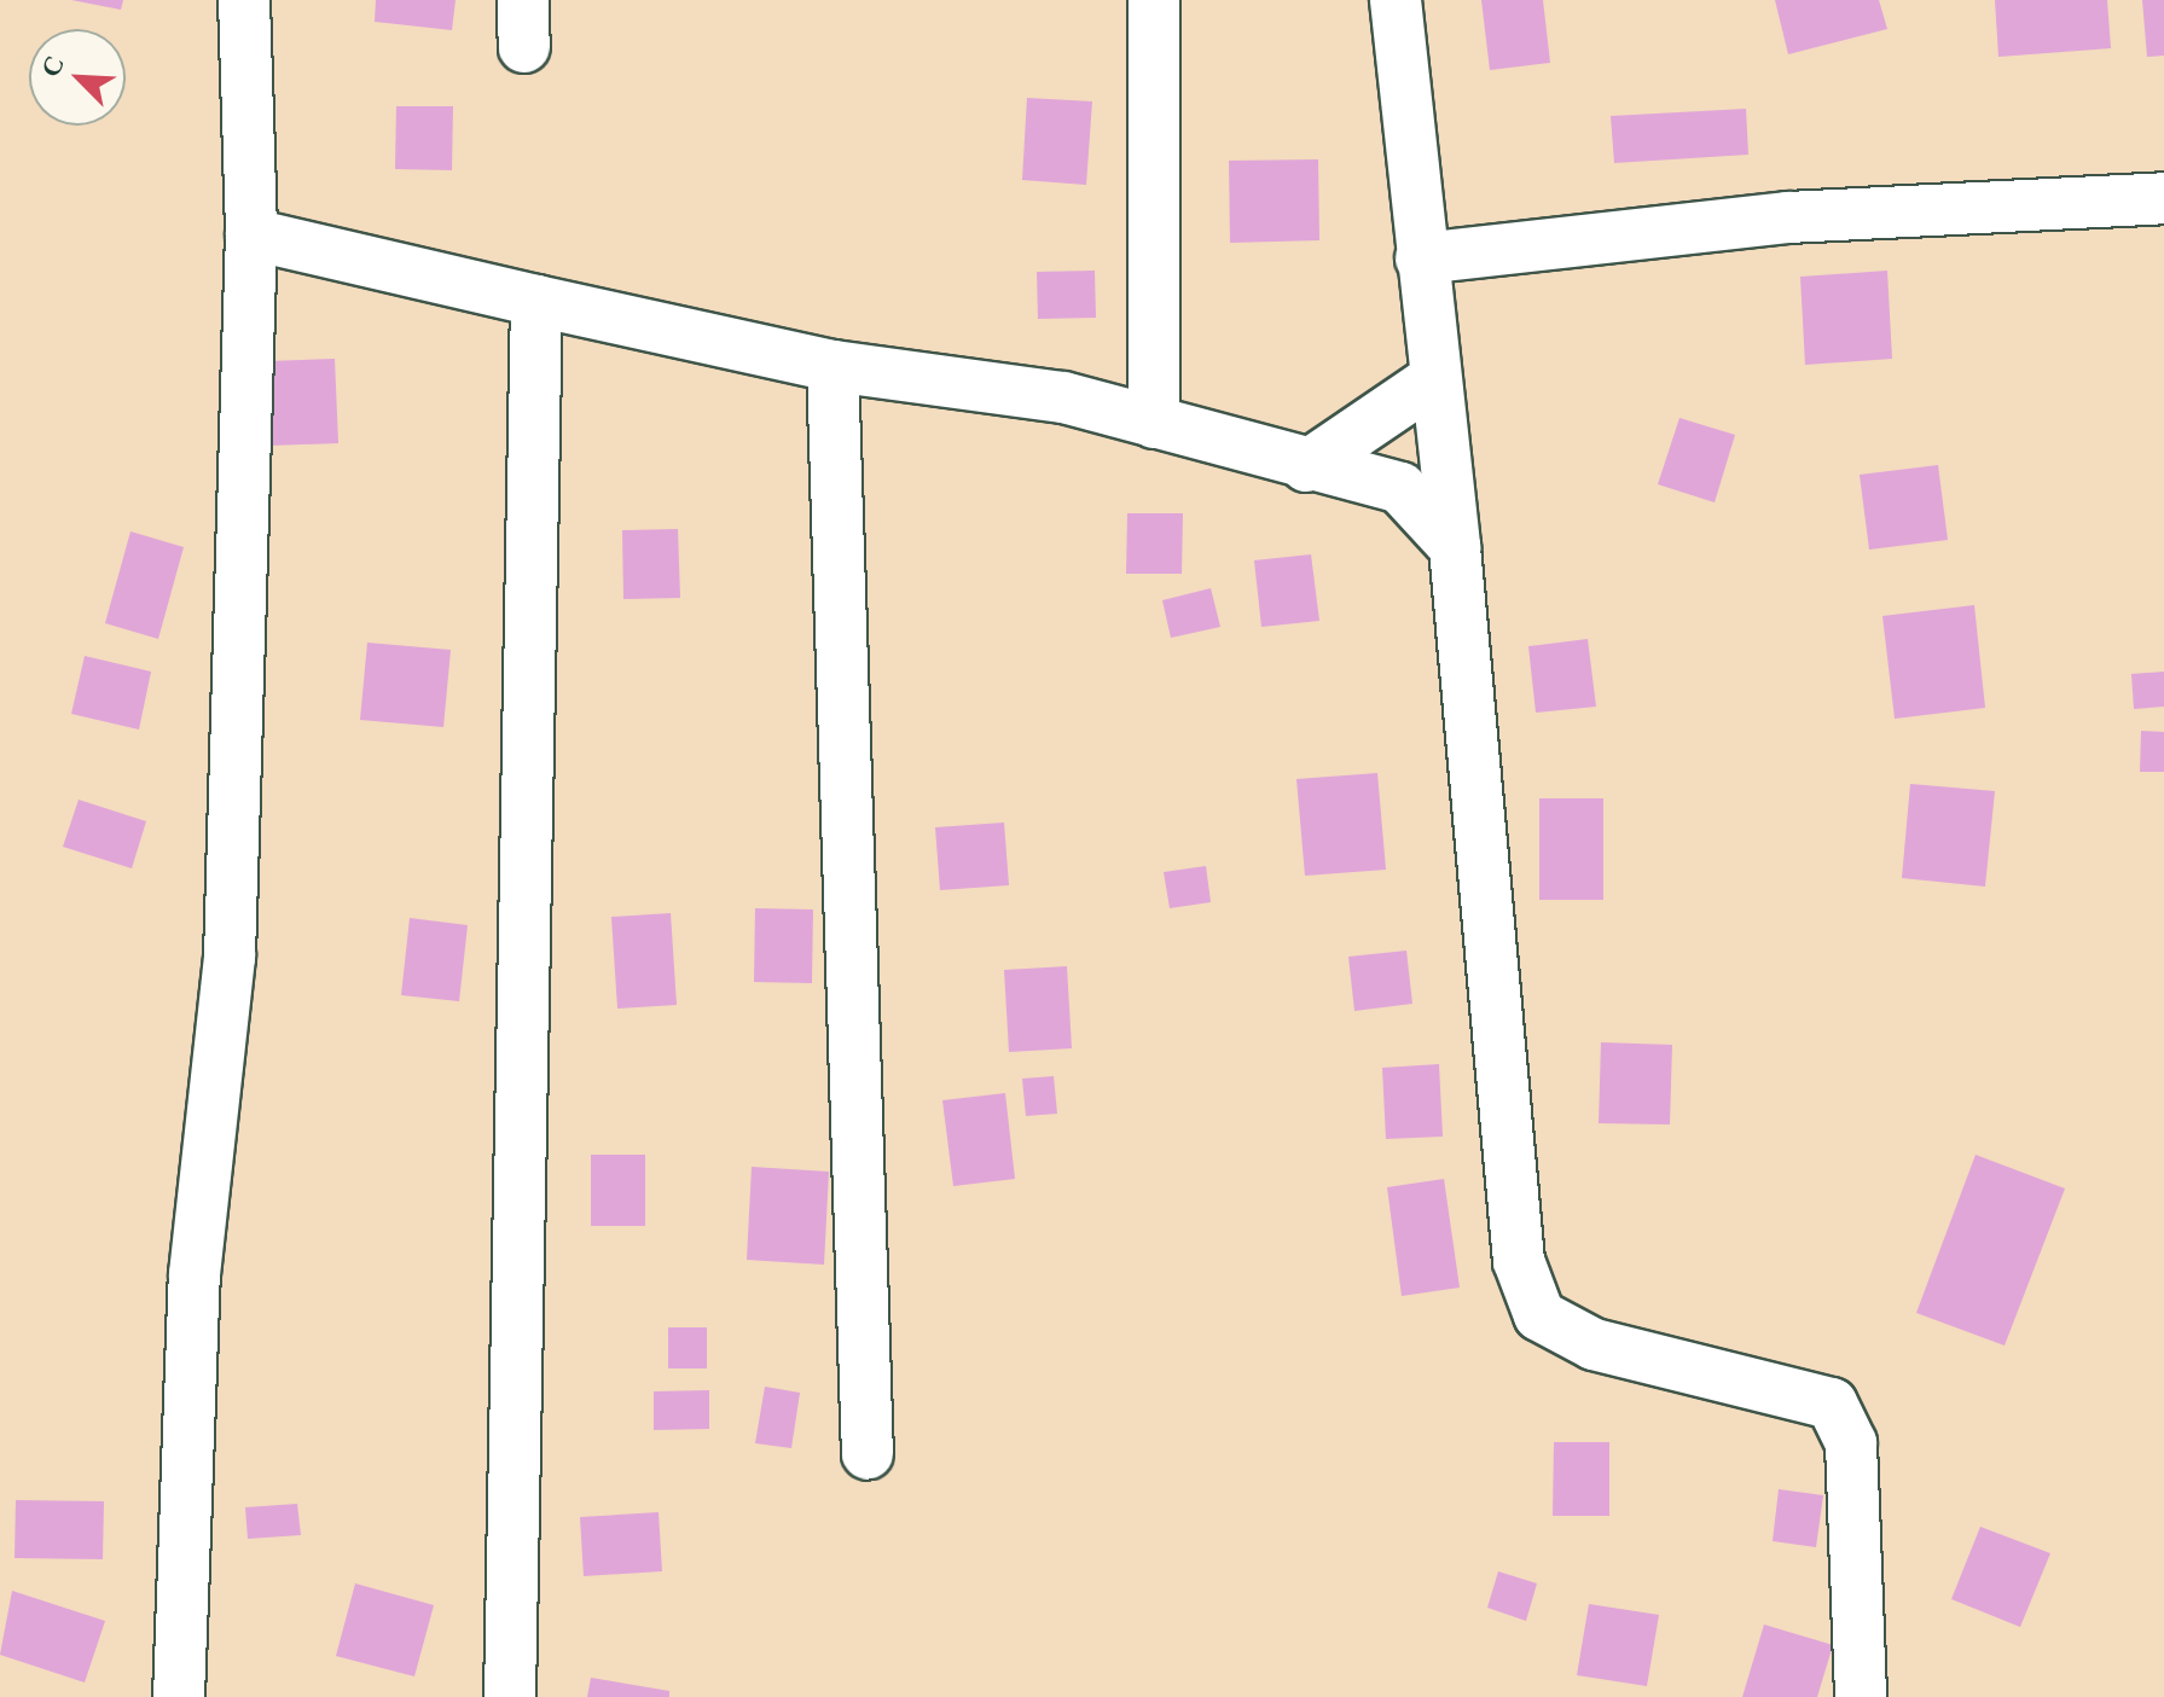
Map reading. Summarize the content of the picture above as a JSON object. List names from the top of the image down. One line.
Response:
{"north":"top left"}
